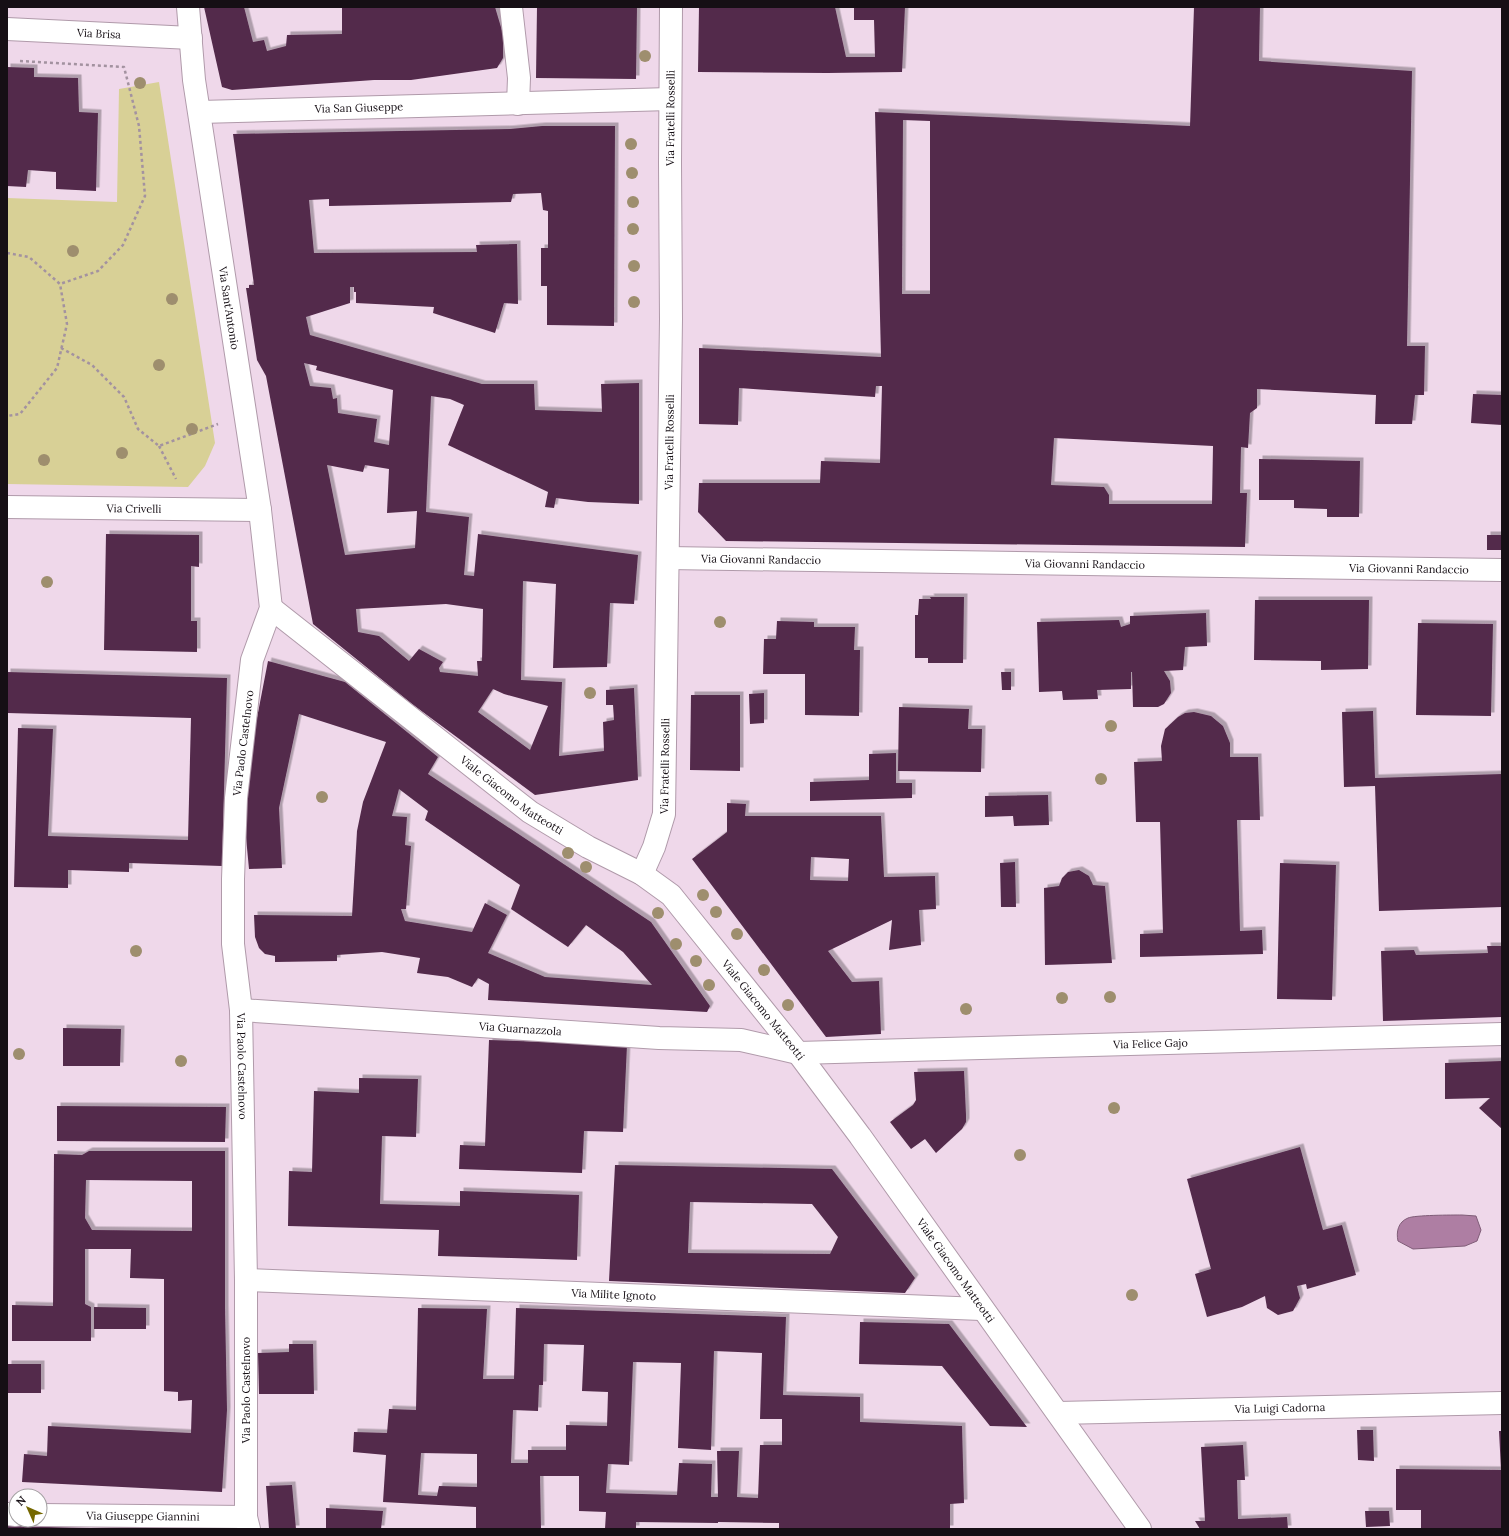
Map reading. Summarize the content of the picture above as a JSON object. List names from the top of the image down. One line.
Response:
{"streets":{"street":["Via Brisa","Via San Giuseppe","Via Fratelli Rosselli","Via Sant'Antonio","Via Crivelli","Via Giovanni Randaccio","Via Paolo Castelnovo","Viale Giacomo Matteotti","Via Guarnazzola","Via Felice Gajo","Via Milite Ignoto","Via Luigi Cadorna","Via Giuseppe Giannini"]},"crossings":[["Via Brisa","Via Sant'Antonio"],["Via San Giuseppe","Via Fratelli Rosselli"],["Via San Giuseppe","Via Sant'Antonio"],["Via Fratelli Rosselli","Via Giovanni Randaccio"],["Via Fratelli Rosselli","Viale Giacomo Matteotti"],["Via Sant'Antonio","Via Crivelli"],["Via Sant'Antonio","Via Paolo Castelnovo"],["Via Sant'Antonio","Viale Giacomo Matteotti"],["Via Paolo Castelnovo","Viale Giacomo Matteotti"],["Via Paolo Castelnovo","Via Guarnazzola"],["Via Paolo Castelnovo","Via Milite Ignoto"],["Via Paolo Castelnovo","Via Giuseppe Giannini"],["Viale Giacomo Matteotti","Via Guarnazzola"],["Viale Giacomo Matteotti","Via Felice Gajo"],["Viale Giacomo Matteotti","Via Milite Ignoto"],["Viale Giacomo Matteotti","Via Luigi Cadorna"],["Via Guarnazzola","Via Felice Gajo"]],"north":"top left"}
